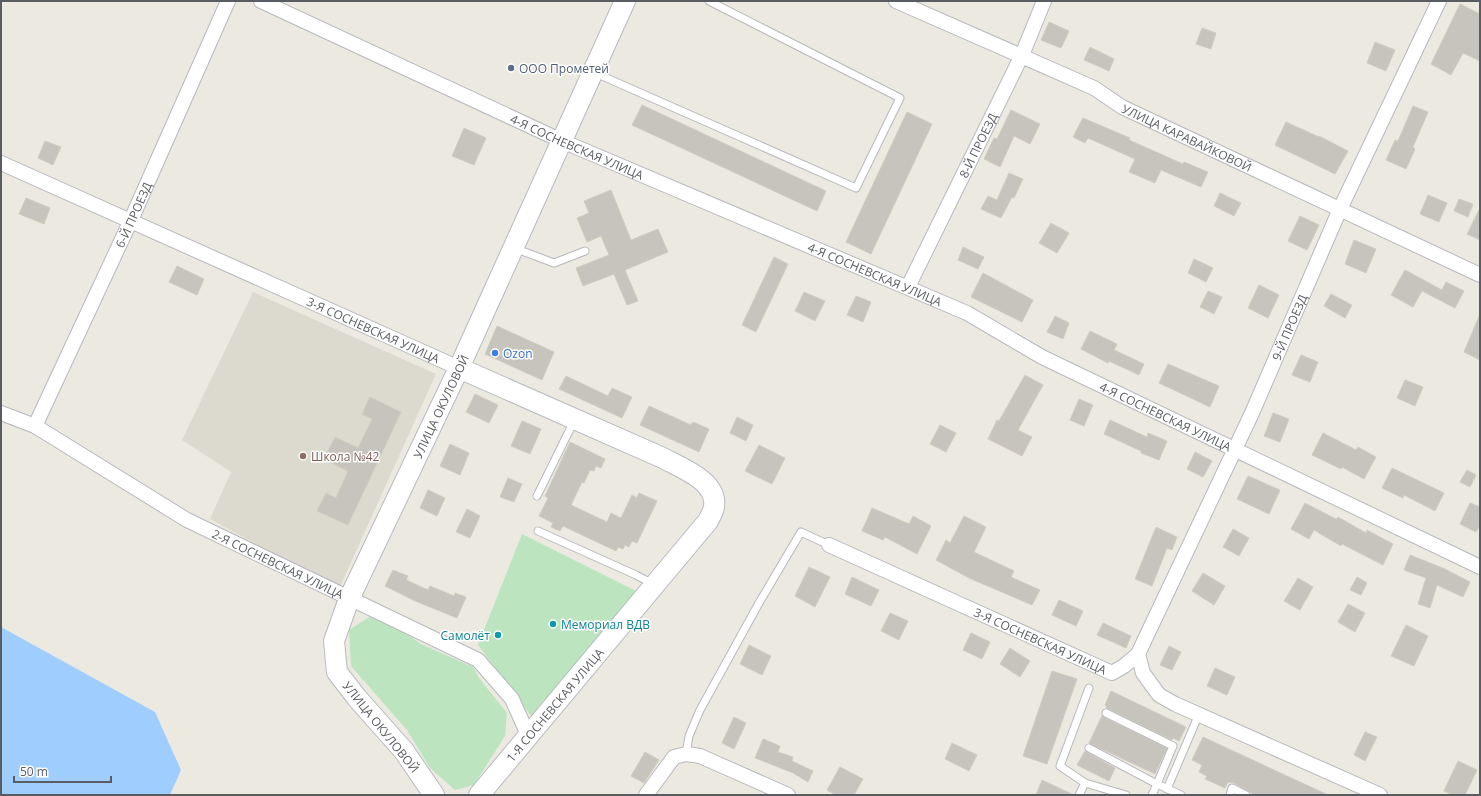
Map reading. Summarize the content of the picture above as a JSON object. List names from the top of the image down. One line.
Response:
{"streets":{"main road":["3-Я СОСНЕВСКАЯ УЛИЦА","УЛИЦА ОКУЛОВОЙ","1-Я СОСНЕВСКАЯ УЛИЦА"],"street":["УЛИЦА КАРАВАЙКОВОЙ","8-Й ПРОЕЗД","4-Я СОСНЕВСКАЯ УЛИЦА","6-Й ПРОЕЗД","9-Й ПРОЕЗД","2-Я СОСНЕВСКАЯ УЛИЦА"]},"crossings":[["УЛИЦА КАРАВАЙКОВОЙ","8-Й ПРОЕЗД"],["УЛИЦА КАРАВАЙКОВОЙ","9-Й ПРОЕЗД"],["8-Й ПРОЕЗД","4-Я СОСНЕВСКАЯ УЛИЦА"],["4-Я СОСНЕВСКАЯ УЛИЦА","9-Й ПРОЕЗД"],["4-Я СОСНЕВСКАЯ УЛИЦА","УЛИЦА ОКУЛОВОЙ"],["6-Й ПРОЕЗД","3-Я СОСНЕВСКАЯ УЛИЦА"],["6-Й ПРОЕЗД","2-Я СОСНЕВСКАЯ УЛИЦА"],["9-Й ПРОЕЗД","3-Я СОСНЕВСКАЯ УЛИЦА"],["3-Я СОСНЕВСКАЯ УЛИЦА","УЛИЦА ОКУЛОВОЙ"],["3-Я СОСНЕВСКАЯ УЛИЦА","1-Я СОСНЕВСКАЯ УЛИЦА"],["УЛИЦА ОКУЛОВОЙ","2-Я СОСНЕВСКАЯ УЛИЦА"],["2-Я СОСНЕВСКАЯ УЛИЦА","1-Я СОСНЕВСКАЯ УЛИЦА"]],"places":["ООО Прометей","Ozon","Школа №42","Мемориал ВДВ","Самолёт"],"scale_bar":"50 m"}
